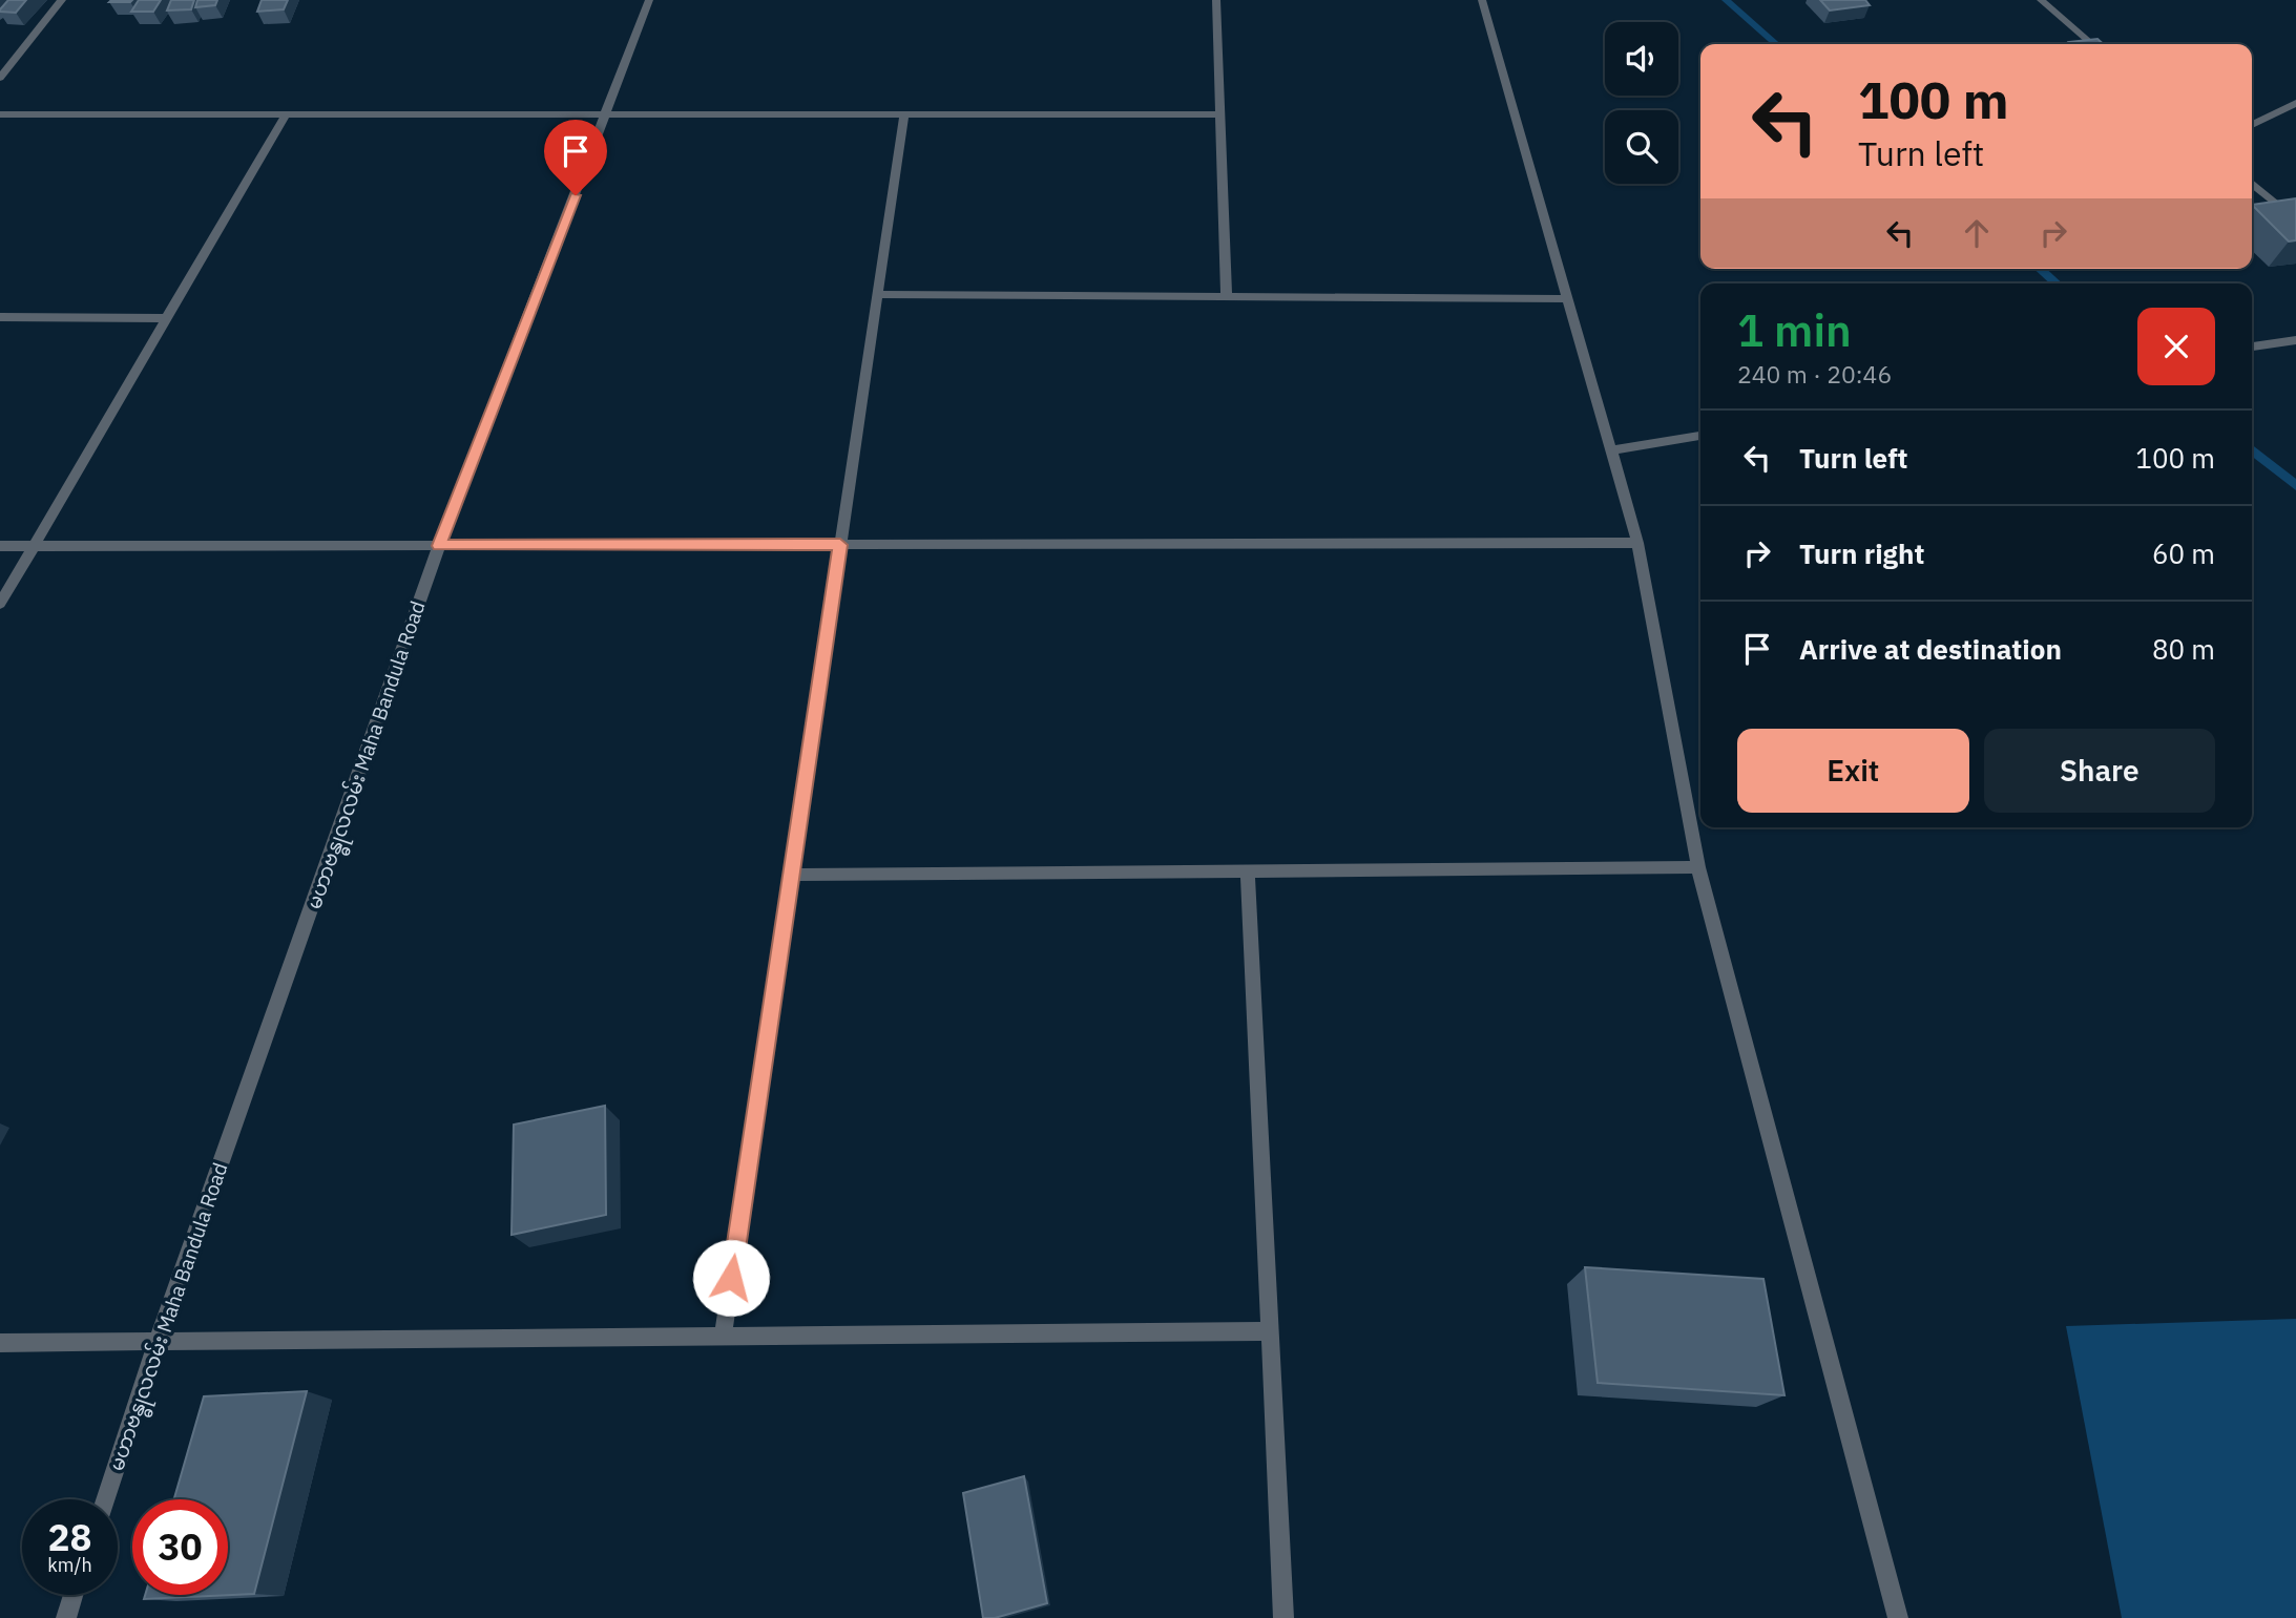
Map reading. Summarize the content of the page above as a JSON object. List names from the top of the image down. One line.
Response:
{"streets":{"street":["မဟာဗန္ဓုလလမ်း Maha Bandula Road"]},"page":{"turn":["100 m","Turn left"],"heading":["1 min","240 m · 20:46"],"list":[{"name":"Turn left","value":"100 m"},{"name":"Turn right","value":"60 m"},{"name":"Arrive at destination","value":"80 m"}],"buttons":["Exit","Share"],"speed":"28 km/h","limit":"30"}}
